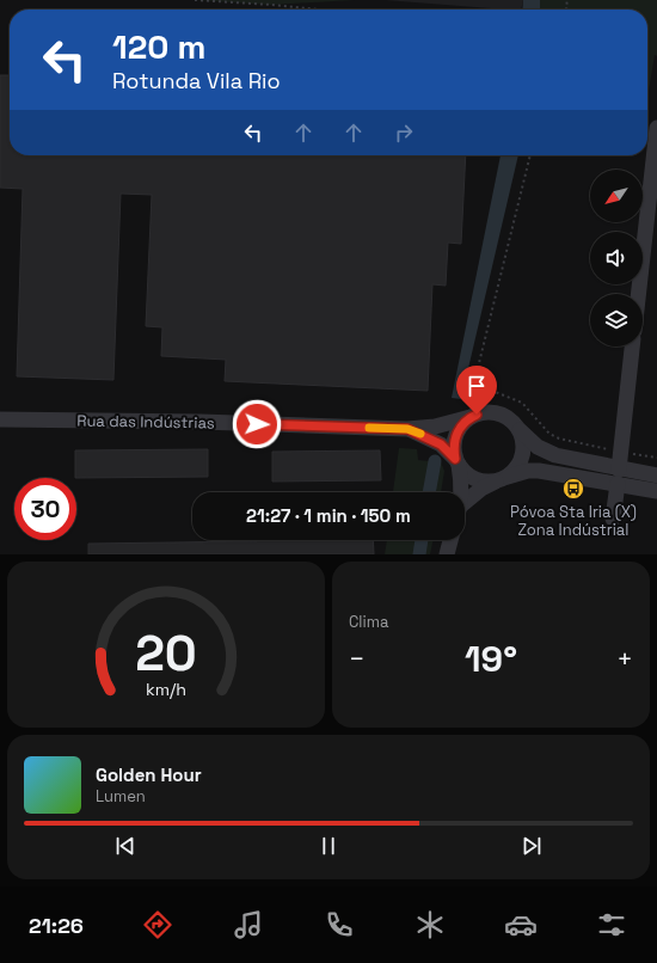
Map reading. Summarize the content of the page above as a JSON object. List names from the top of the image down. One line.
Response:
{"streets":{"street":["Rua das Indústrias"]},"places":{"bus stop":["Póvoa Sta Iria (X) Zona Indústrial"]},"north":"bottom left","page":{"turn":["120 m","Rotunda Vila Rio"],"limit":"30","trip":"21:27 · 1 min · 150 m","tile":"Clima","heat":["−","19°","+"],"song":["Golden Hour","Lumen"],"tabs":"21:26","gauge":["20","km/h"]}}
